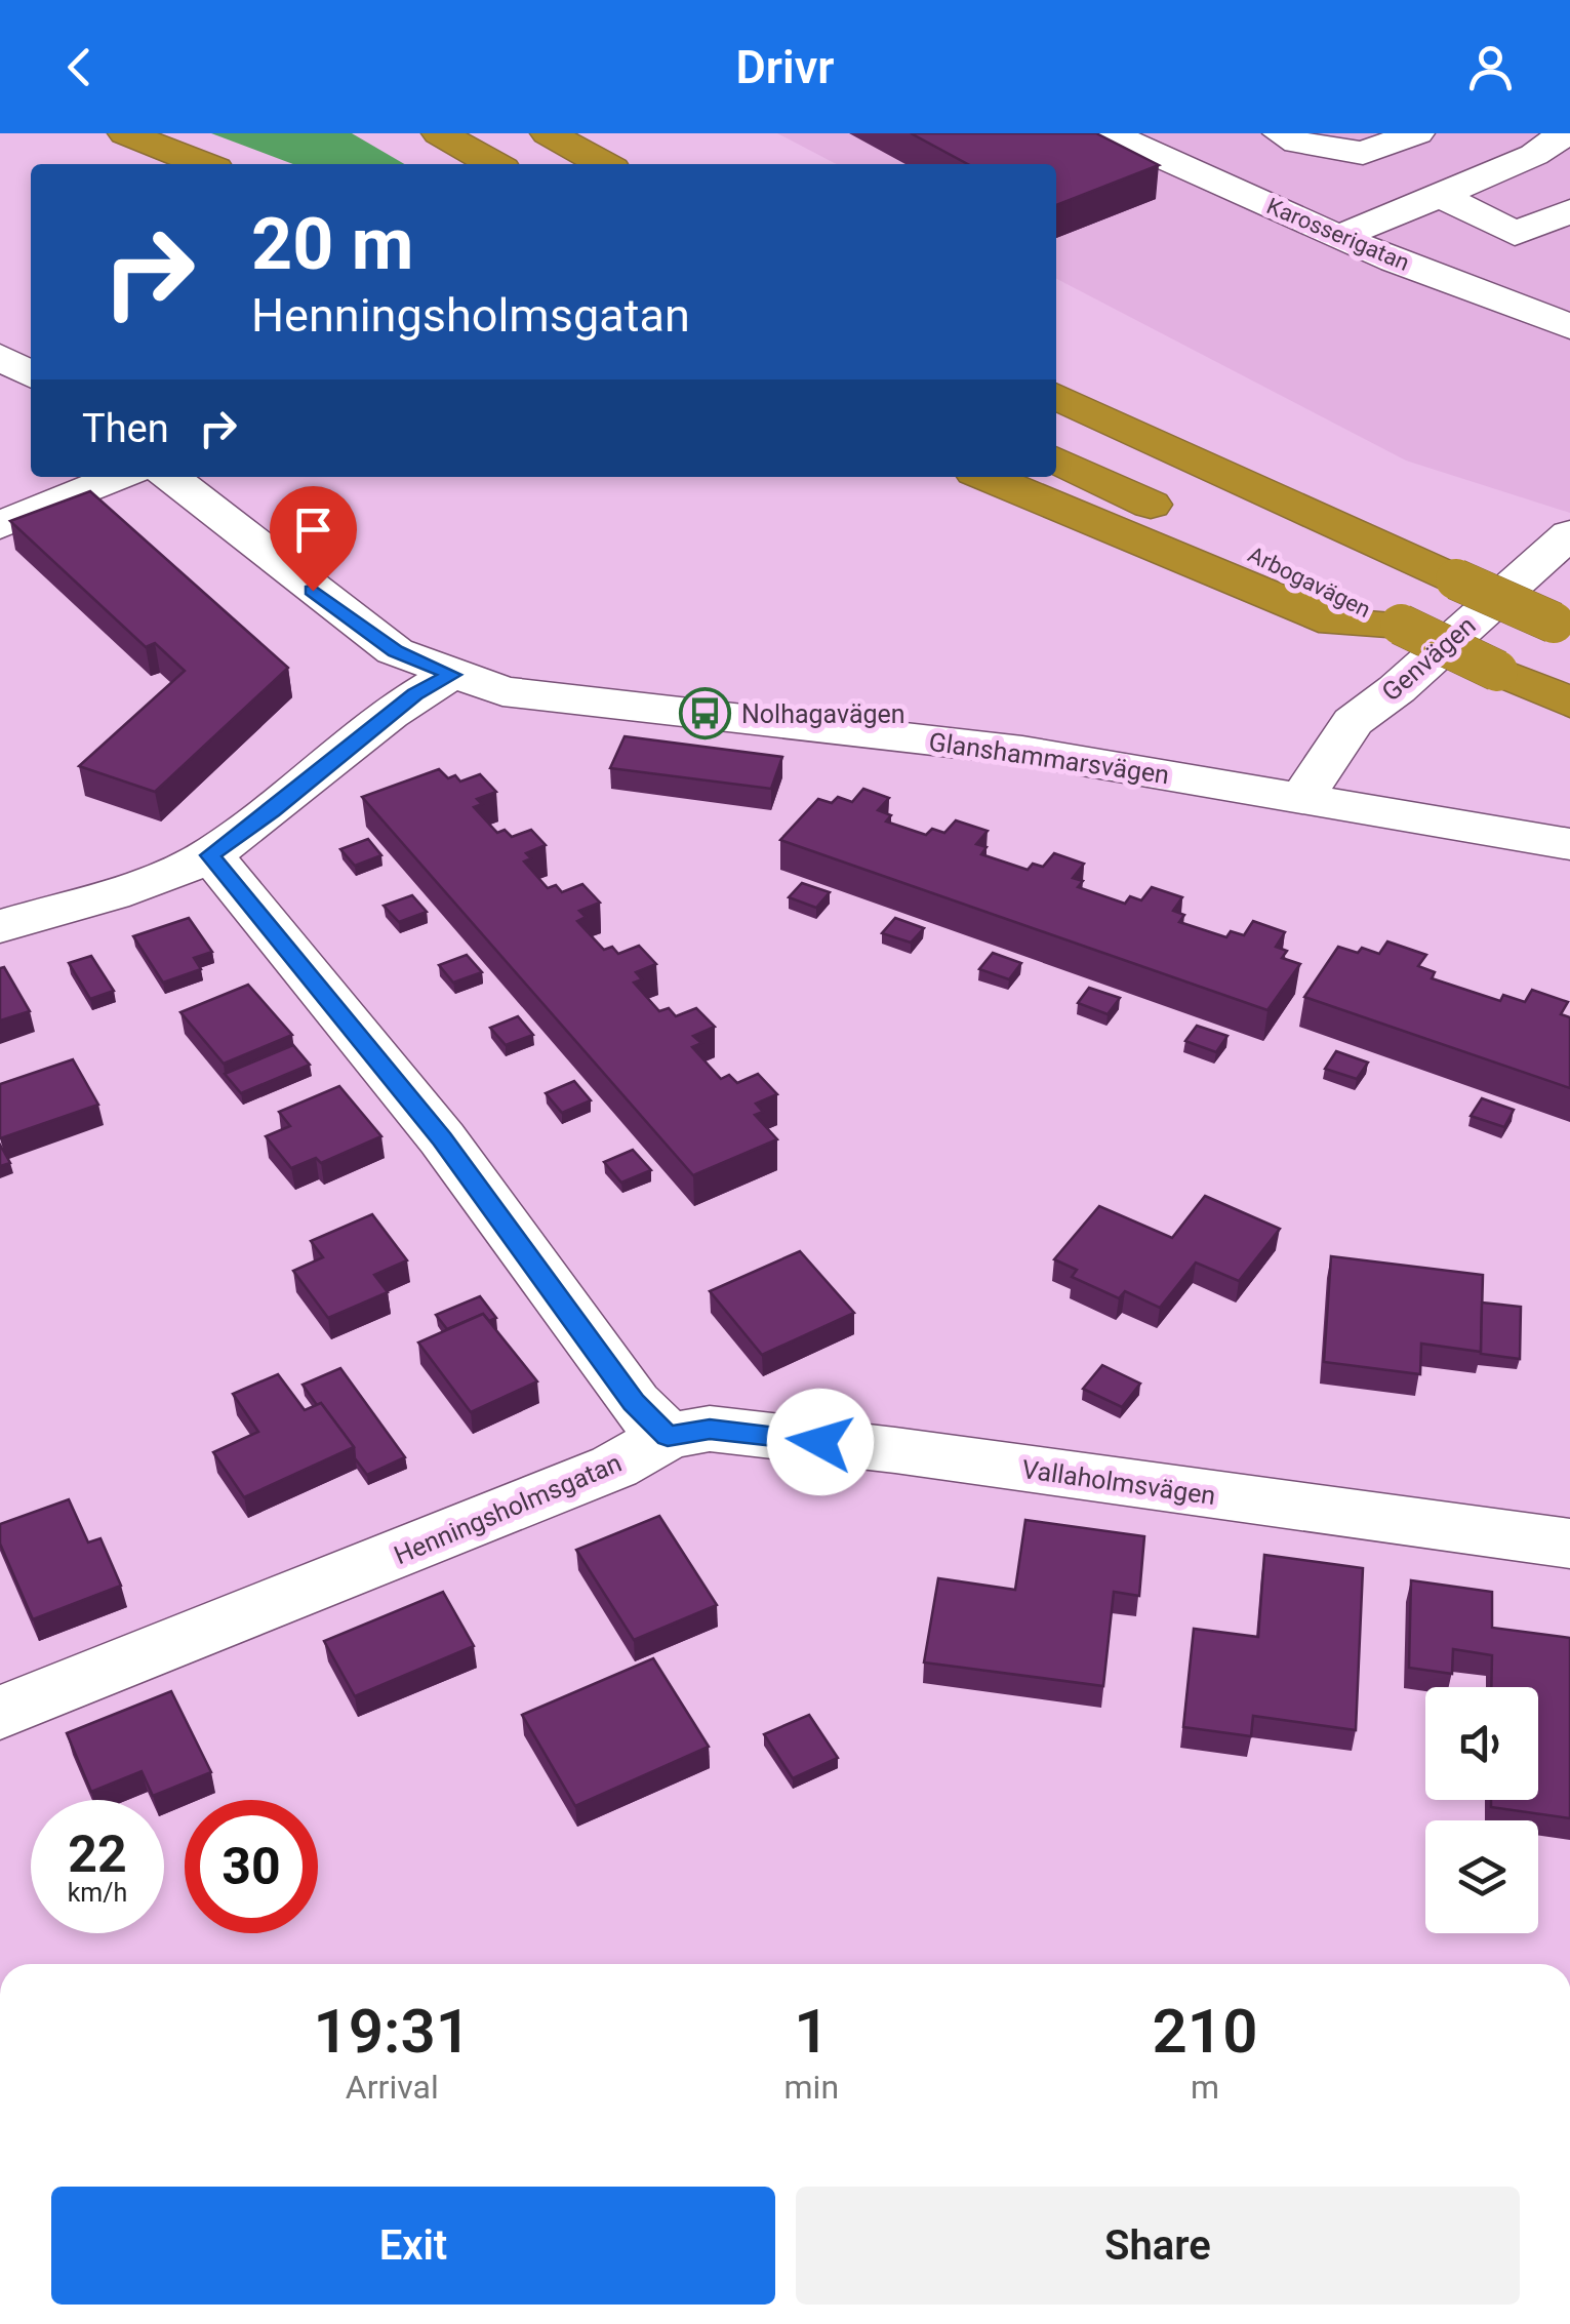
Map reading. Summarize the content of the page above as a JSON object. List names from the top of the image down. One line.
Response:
{"streets":{"highway":["Arbogavägen"],"street":["Karosserigatan","Genvägen","Glanshammarsvägen","Vallaholmsvägen","Henningsholmsgatan"]},"crossings":[["Genvägen","Glanshammarsvägen"],["Vallaholmsvägen","Henningsholmsgatan"]],"places":{"bus stop":["Nolhagavägen"]},"page":{"header":"Drivr","turn":["20 m","Henningsholmsgatan"],"then":"Then","speed":"22 km/h","limit":"30","eta":["19:31","Arrival","1","min","210","m"],"buttons":["Exit","Share"]}}
